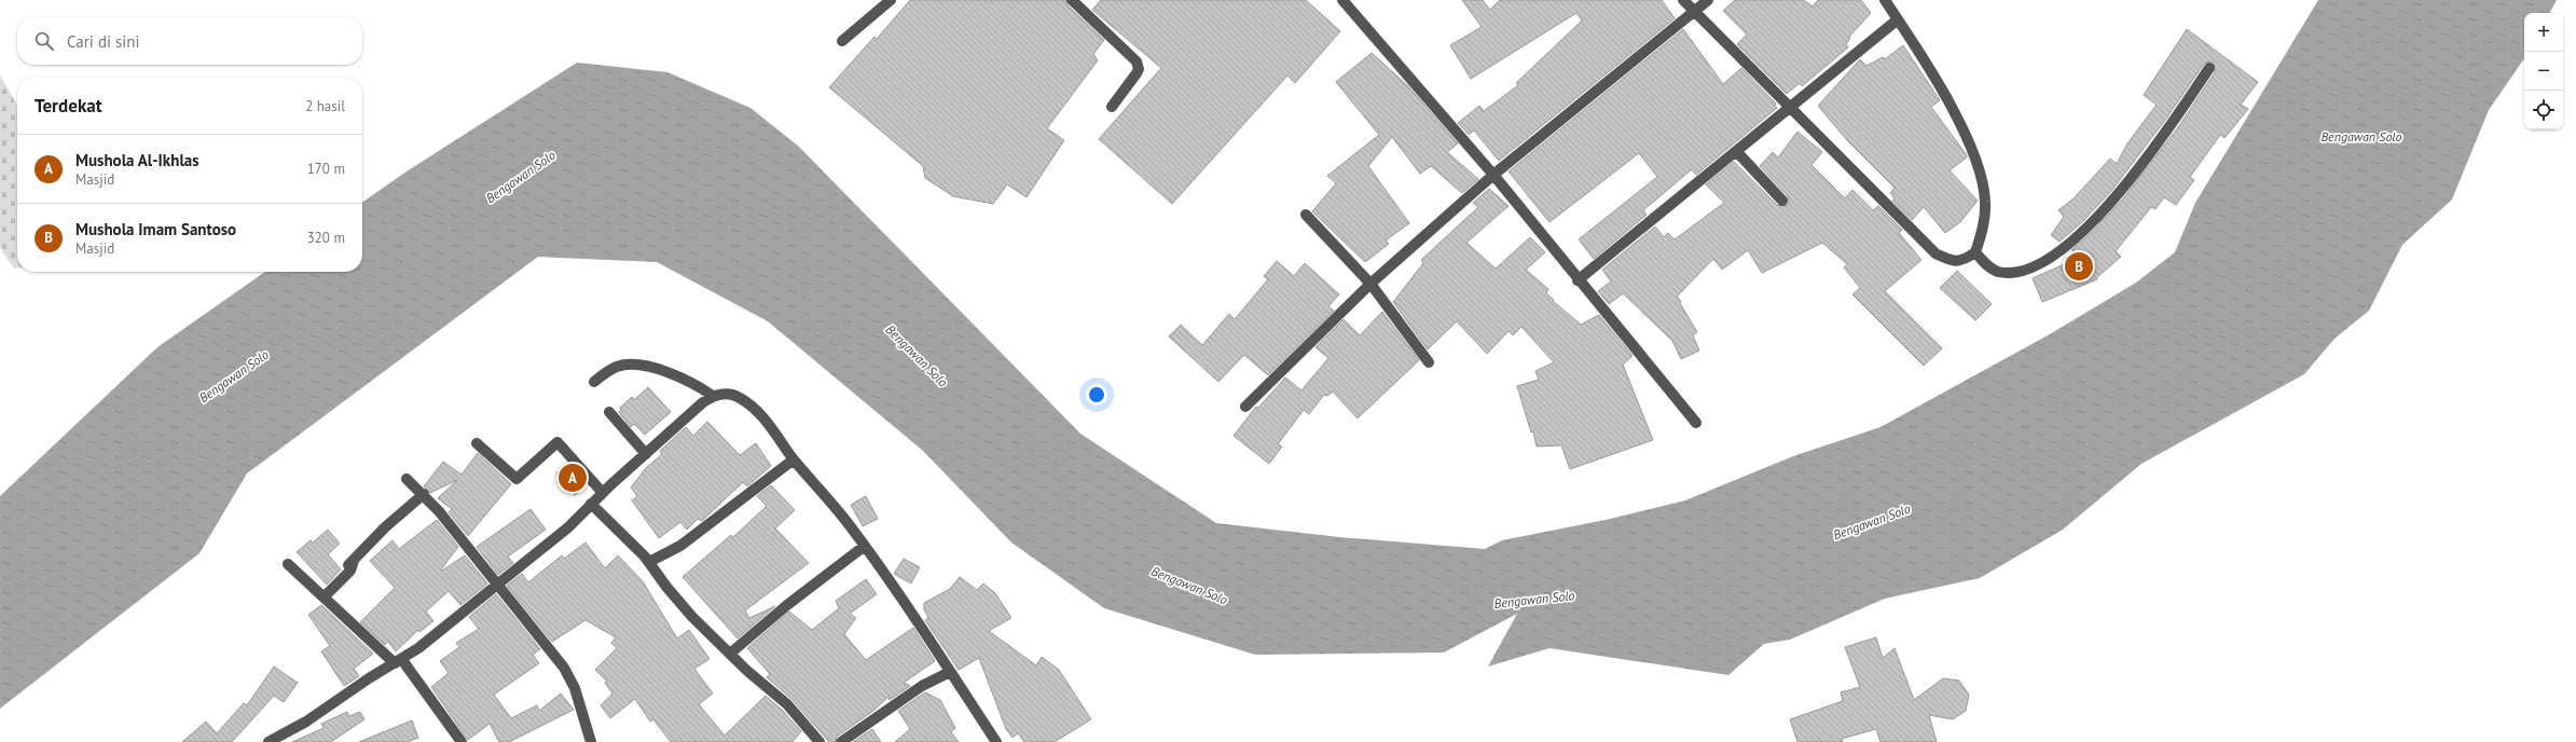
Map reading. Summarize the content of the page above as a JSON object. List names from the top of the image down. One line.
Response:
{"water":["Bengawan Solo"],"page":{"map_buttons":["+","−"],"search":"Cari di sini","heading":["Terdekat","2 hasil"],"list":[{"mark":"A","name":"Mushola Al-Ikhlas","note":"Masjid","value":"170 m"},{"mark":"B","name":"Mushola Imam Santoso","note":"Masjid","value":"320 m"}],"pins":["B","A"]}}
